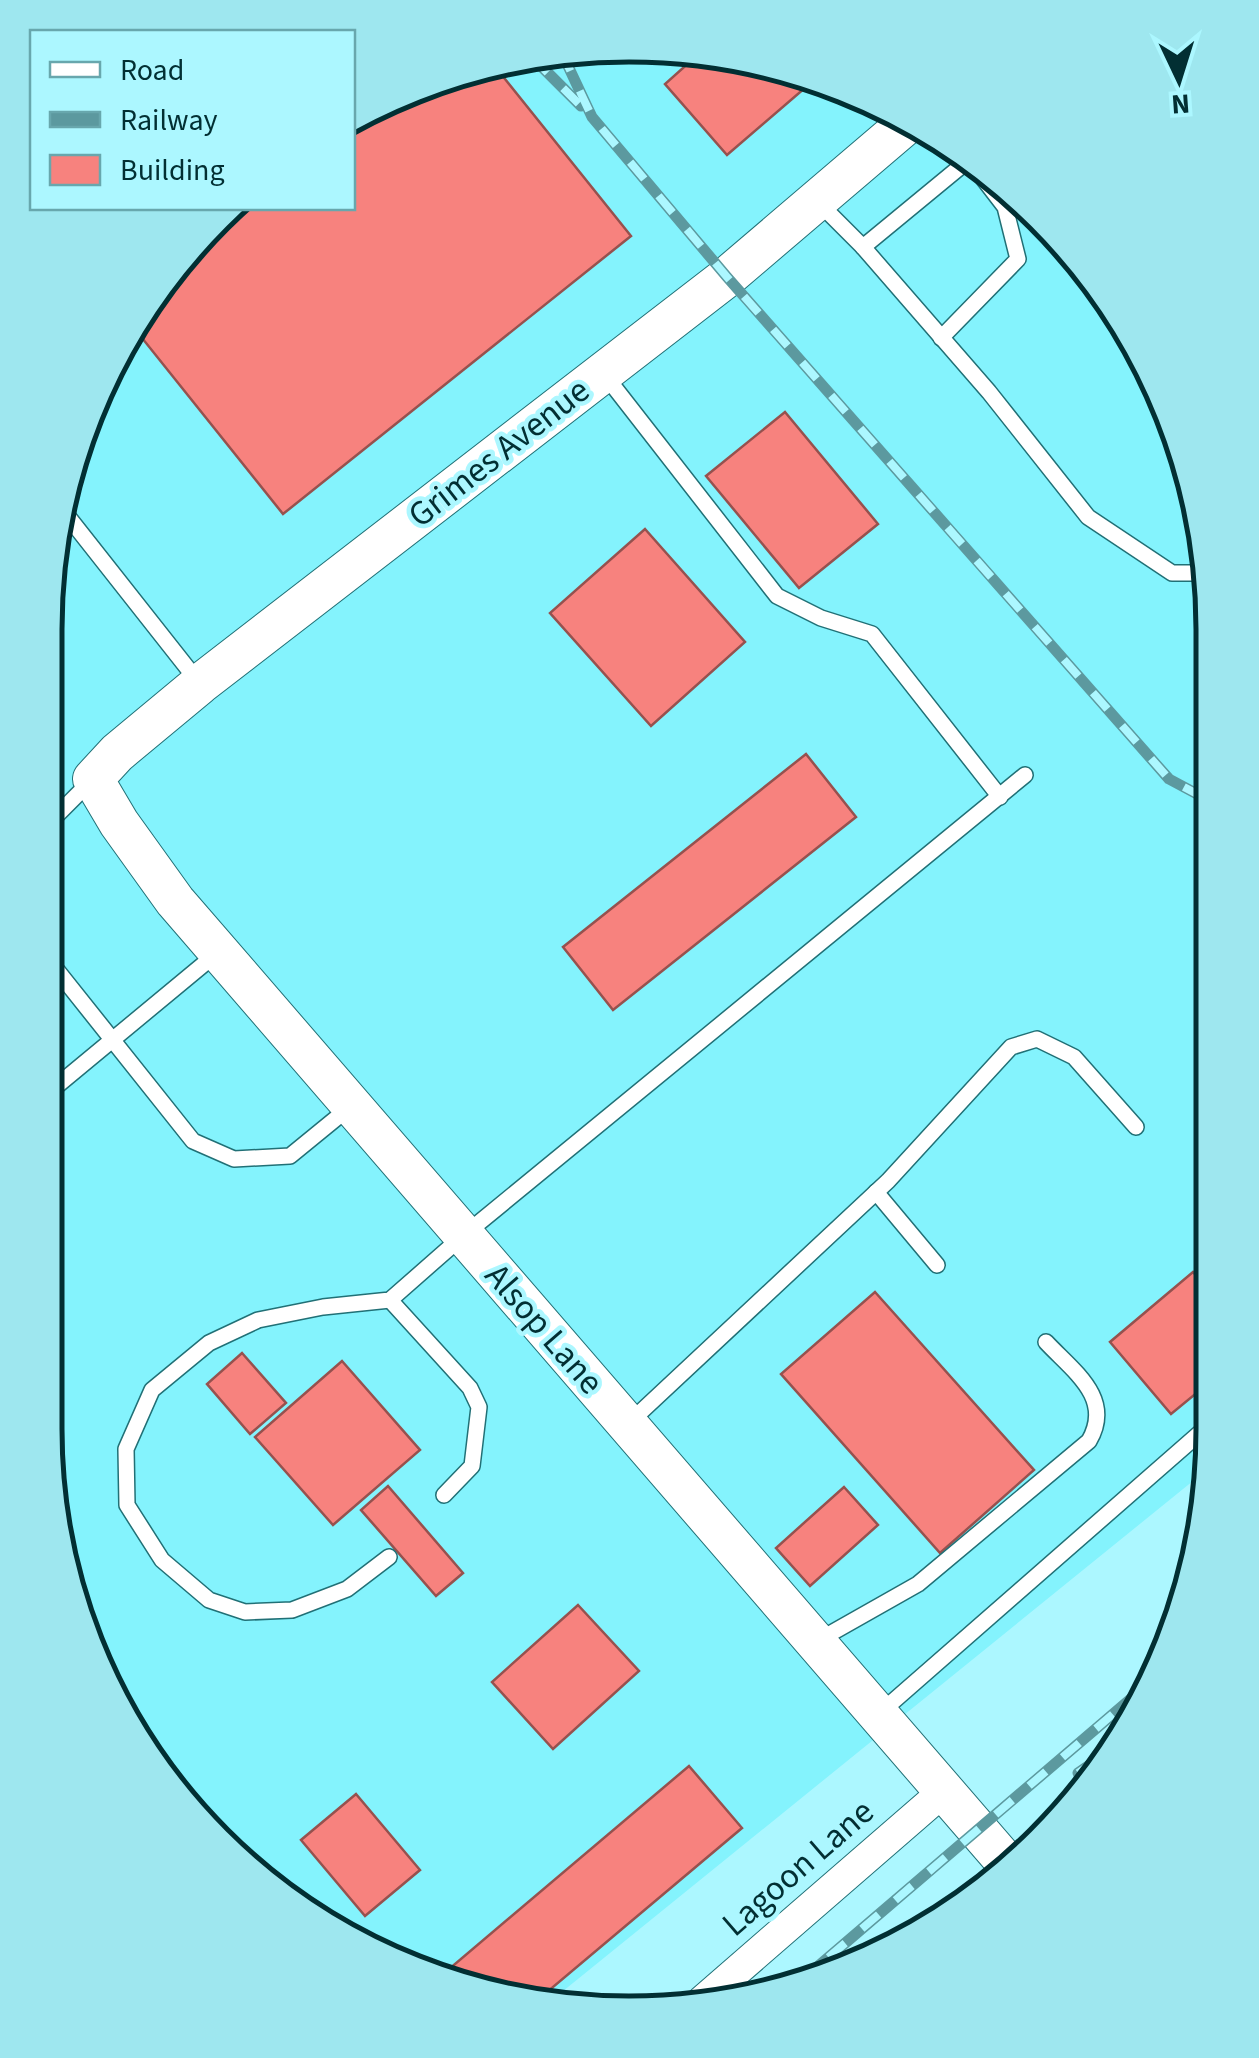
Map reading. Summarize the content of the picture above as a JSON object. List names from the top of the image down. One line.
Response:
{"streets":{"street":["Grimes Avenue","Alsop Lane","Lagoon Lane"]},"crossings":[["Grimes Avenue","Alsop Lane"],["Alsop Lane","Lagoon Lane"]],"legend":["Road","Railway","Building"],"north":"bottom"}
